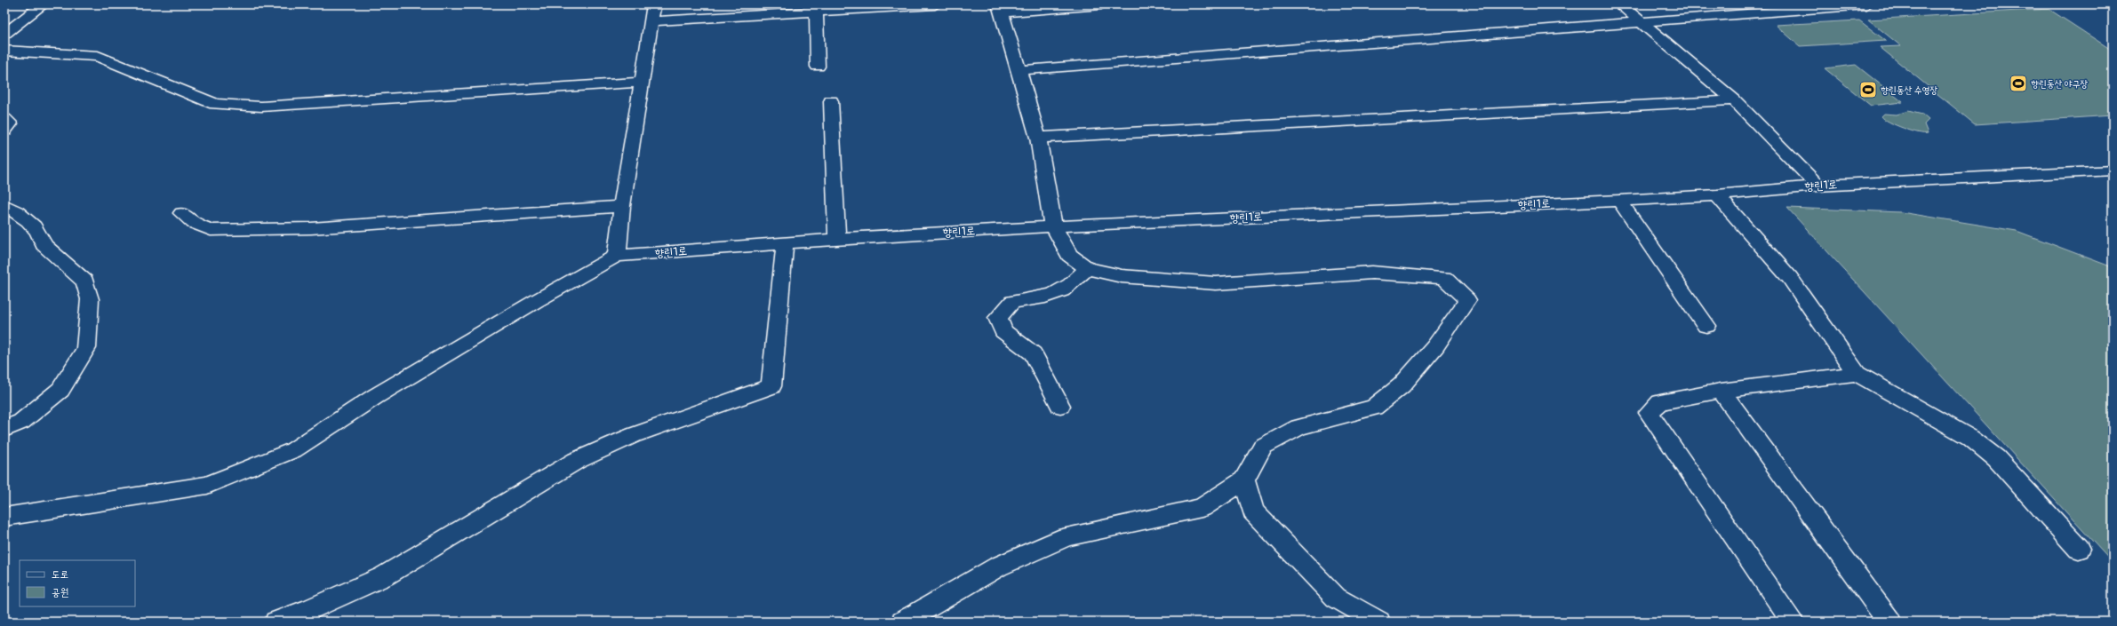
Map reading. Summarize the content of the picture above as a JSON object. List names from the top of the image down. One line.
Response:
{"streets":{"street":["향린1로"]},"places":{"sports":["향린동산 야구장","향린동산 수영장"]},"legend":["도로","공원"]}
